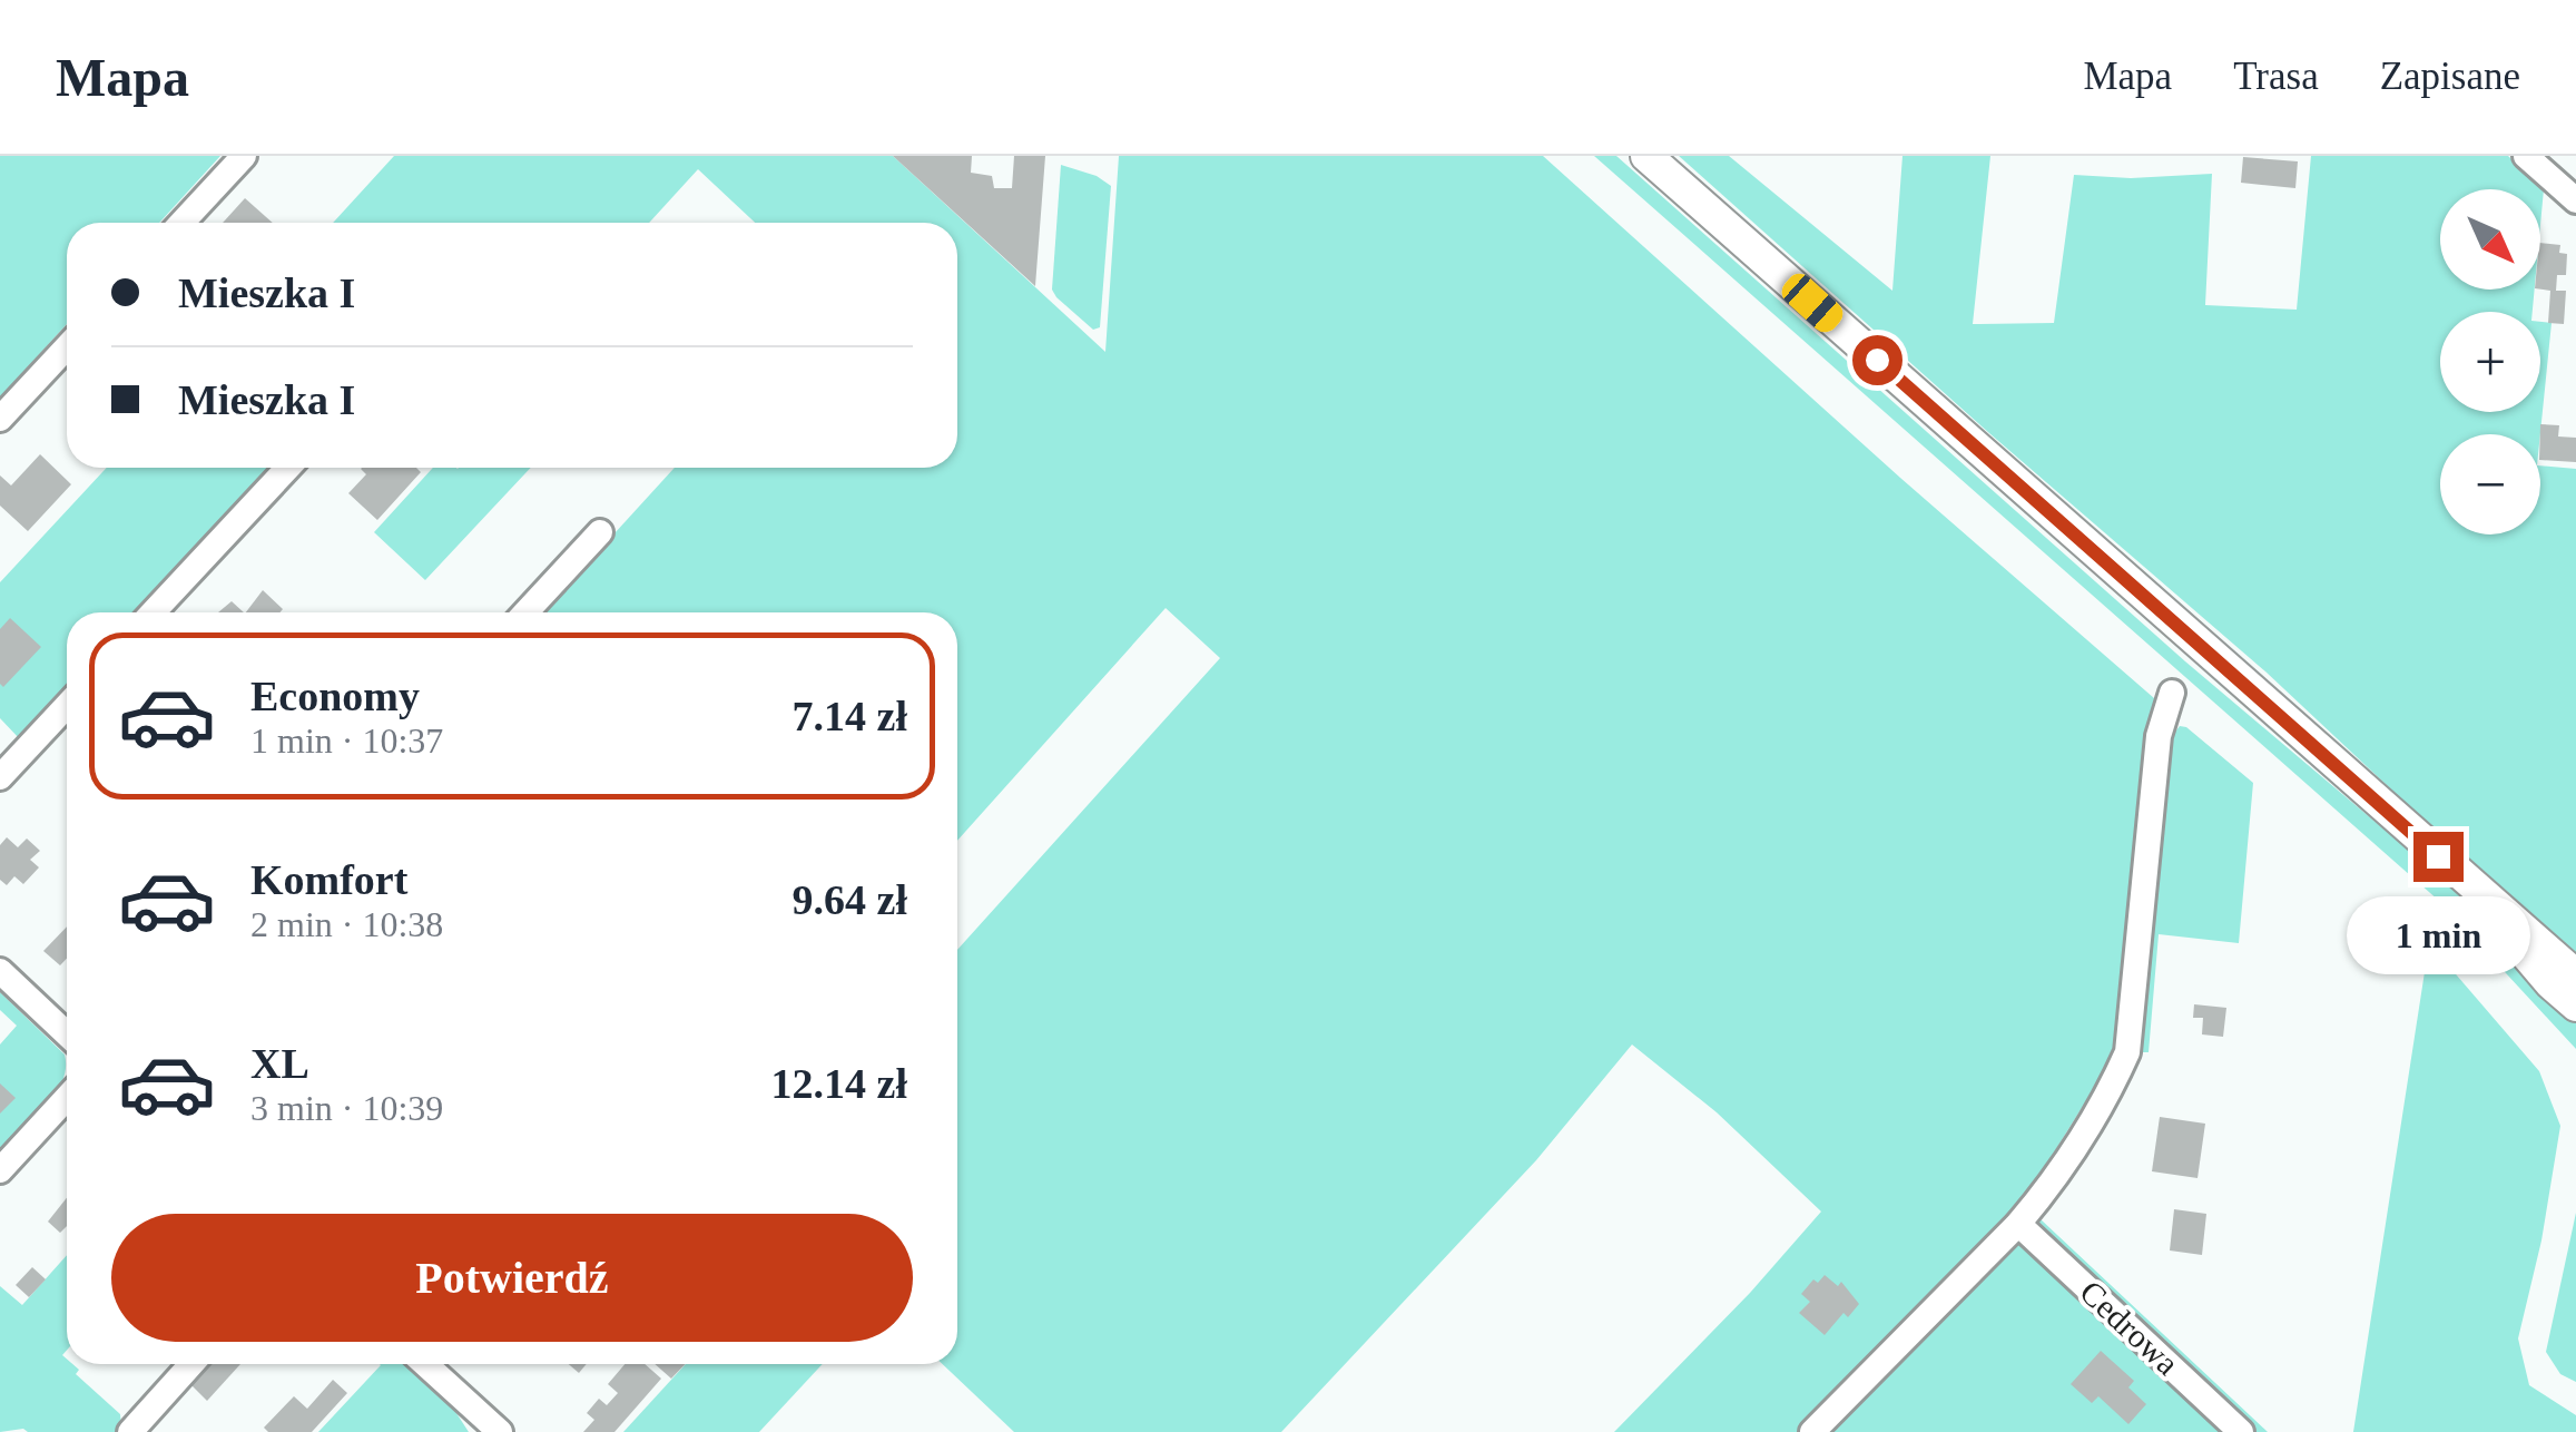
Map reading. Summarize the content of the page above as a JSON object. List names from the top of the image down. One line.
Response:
{"streets":{"street":["Cedrowa"]},"north":"bottom right","page":{"header":"Mapa","nav":["Mapa","Trasa","Zapisane"],"map_buttons":["+","−"],"banner":["Mieszka I","Mieszka I"],"list":[{"name":"Economy","note":"1 min · 10:37","value":"7.14 zł"},{"name":"Komfort","note":"2 min · 10:38","value":"9.64 zł"},{"name":"XL","note":"3 min · 10:39","value":"12.14 zł"}],"bubble":"1 min","buttons":"Potwierdź"}}
